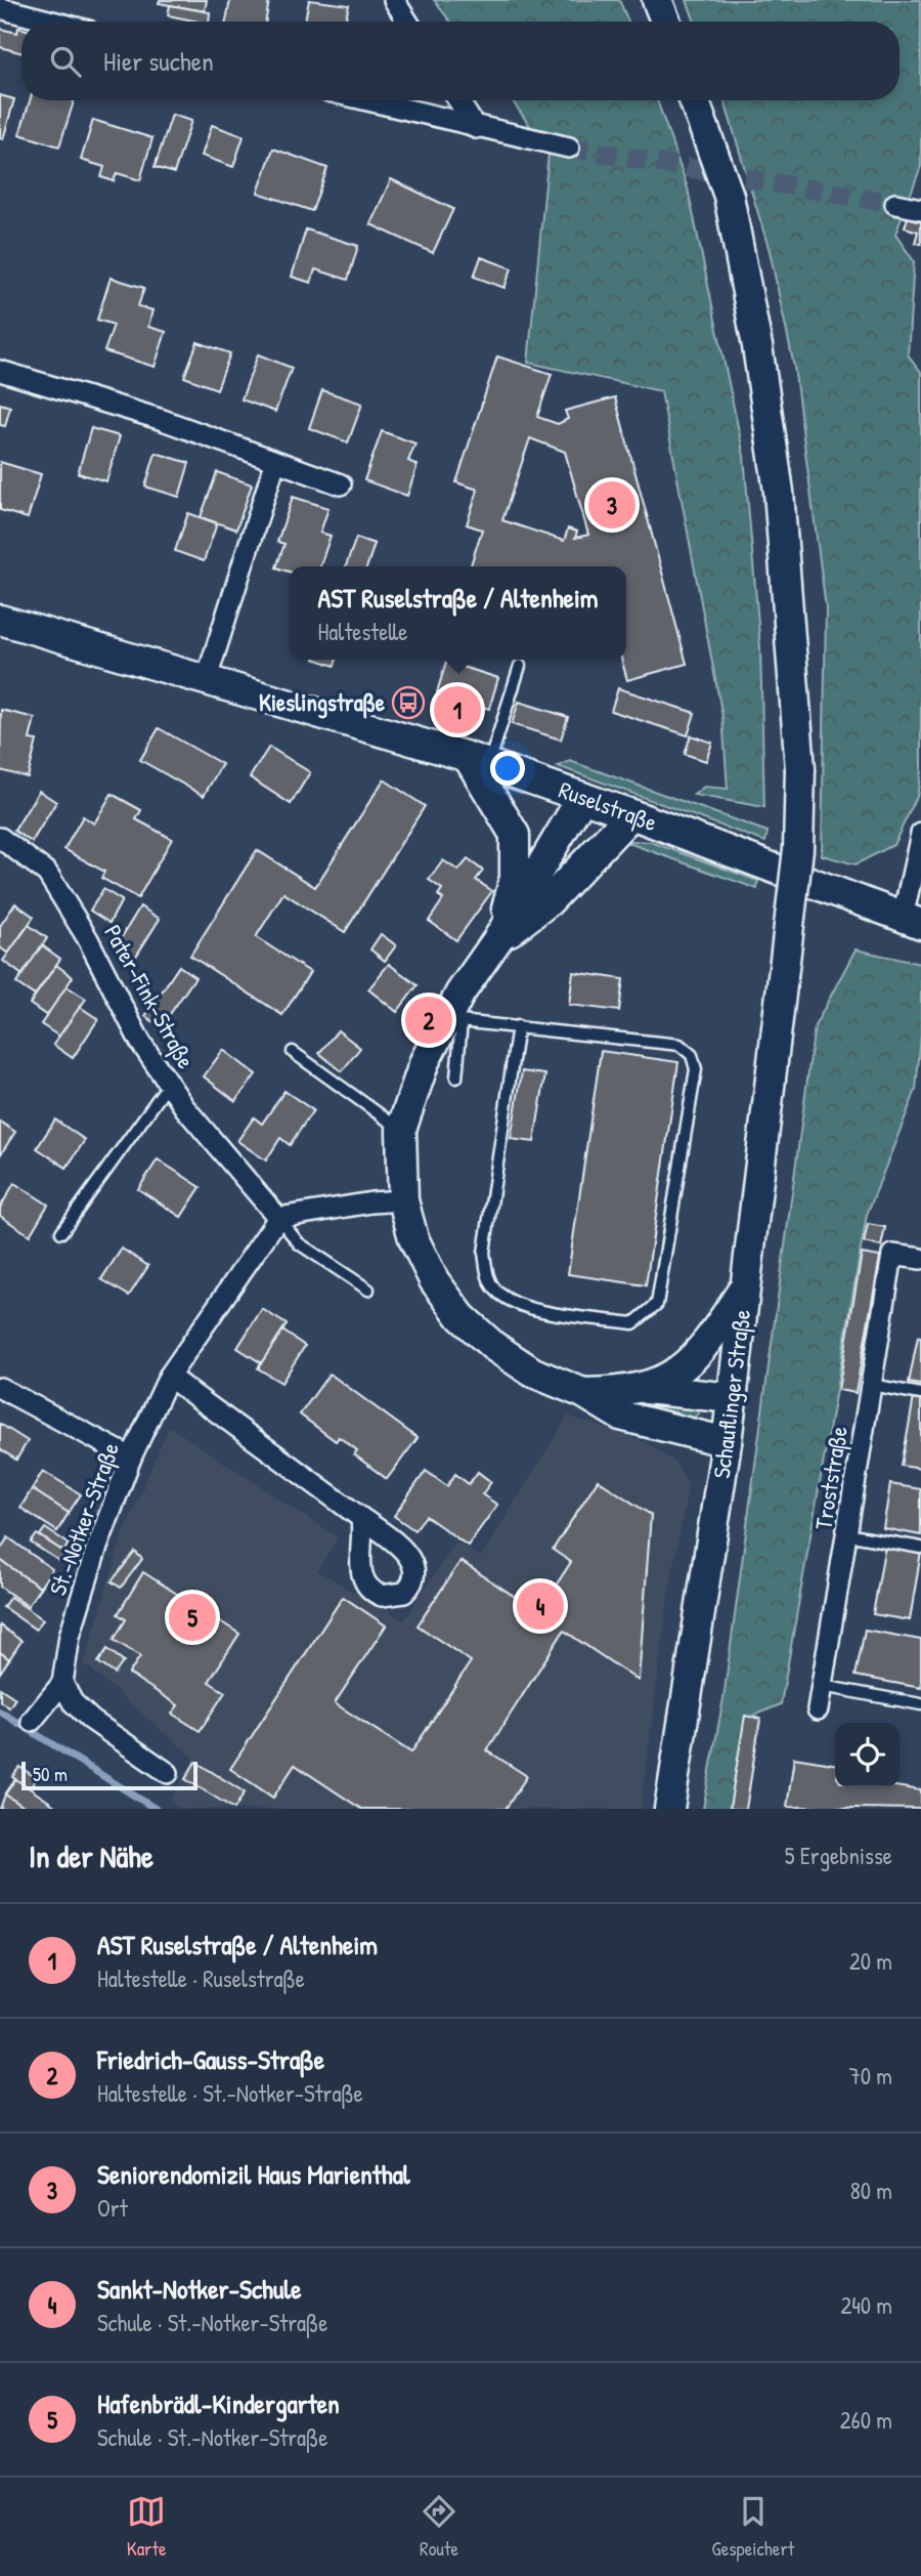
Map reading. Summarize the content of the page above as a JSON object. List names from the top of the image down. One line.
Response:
{"streets":{"main road":["Ruselstraße","Schauflinger Straße"],"street":["Pater-Fink-Straße","Troststraße","St.-Notker-Straße"]},"crossings":[["Pater-Fink-Straße","St.-Notker-Straße"]],"places":{"bus stop":["Kieslingstraße"]},"scale_bar":"50 m","page":{"search":"Hier suchen","pins":["3","1","2","4","5"],"popup":["AST Ruselstraße / Altenheim","Haltestelle"],"scale":"50 m","heading":["In der Nähe","5 Ergebnisse"],"list":[{"mark":"1","name":"AST Ruselstraße / Altenheim","note":"Haltestelle · Ruselstraße","value":"20 m"},{"mark":"2","name":"Friedrich-Gauss-Straße","note":"Haltestelle · St.-Notker-Straße","value":"70 m"},{"mark":"3","name":"Seniorendomizil Haus Marienthal","note":"Ort","value":"80 m"},{"mark":"4","name":"Sankt-Notker-Schule","note":"Schule · St.-Notker-Straße","value":"240 m"},{"mark":"5","name":"Hafenbrädl-Kindergarten","note":"Schule · St.-Notker-Straße","value":"260 m"}],"nav":["Karte","Route","Gespeichert"]}}
